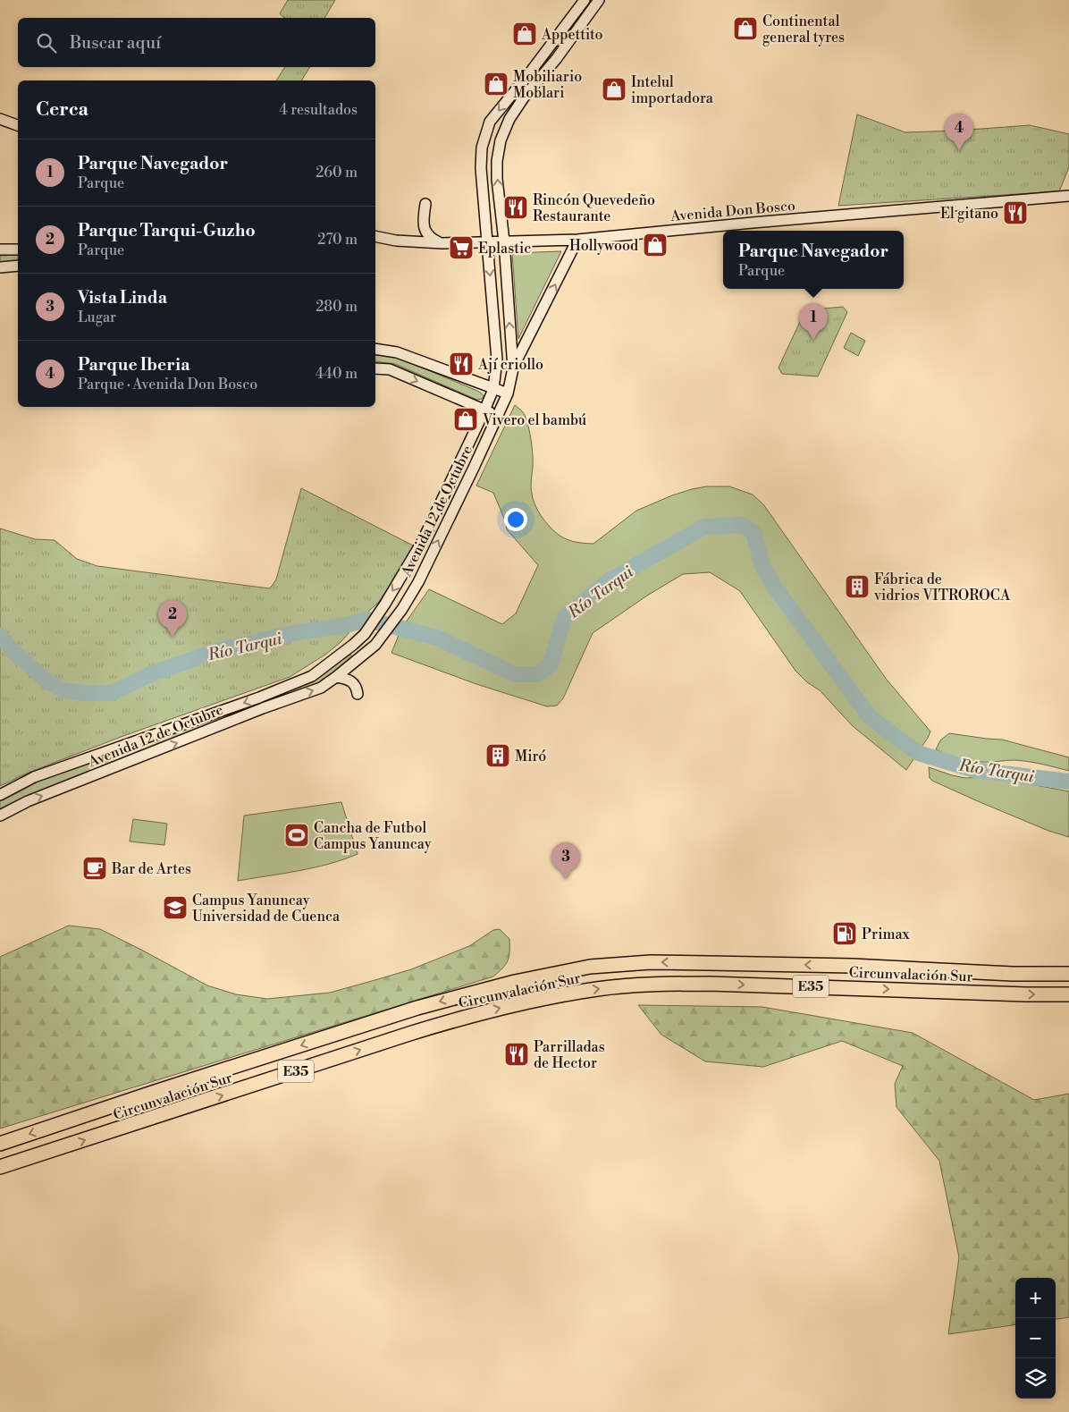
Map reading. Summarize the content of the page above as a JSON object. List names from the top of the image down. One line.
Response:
{"streets":{"highway":["Circunvalación Sur","E35"],"main road":["Avenida Don Bosco","Avenida 12 de Octubre"]},"crossings":[["Avenida Don Bosco","Avenida 12 de Octubre"]],"water":["Río Tarqui"],"places":{"shop":["Continental general tyres","Appettito","Mobiliario Moblari","Intelul importadora","Hollywood","Vivero el bambú"],"restaurant":["Rincón Quevedeño Restaurante","El gitano","Ají criollo","Parrilladas de Hector"],"supermarket":["Eplastic"],"building":["Fábrica de vidrios VITROROCA","Miró"],"sports":["Cancha de Futbol Campus Yanuncay"],"cafe":["Bar de Artes"],"school or university":["Campus Yanuncay Universidad de Cuenca"],"fuel station":["Primax"]},"page":{"search":"Buscar aquí","heading":["Cerca","4 resultados"],"pins":["4","1","2","3"],"list":[{"mark":"1","name":"Parque Navegador","note":"Parque","value":"260 m"},{"mark":"2","name":"Parque Tarqui-Guzho","note":"Parque","value":"270 m"},{"mark":"3","name":"Vista Linda","note":"Lugar","value":"280 m"},{"mark":"4","name":"Parque Iberia","note":"Parque · Avenida Don Bosco","value":"440 m"}],"popup":["Parque Navegador","Parque"],"map_buttons":["+","−"]}}
